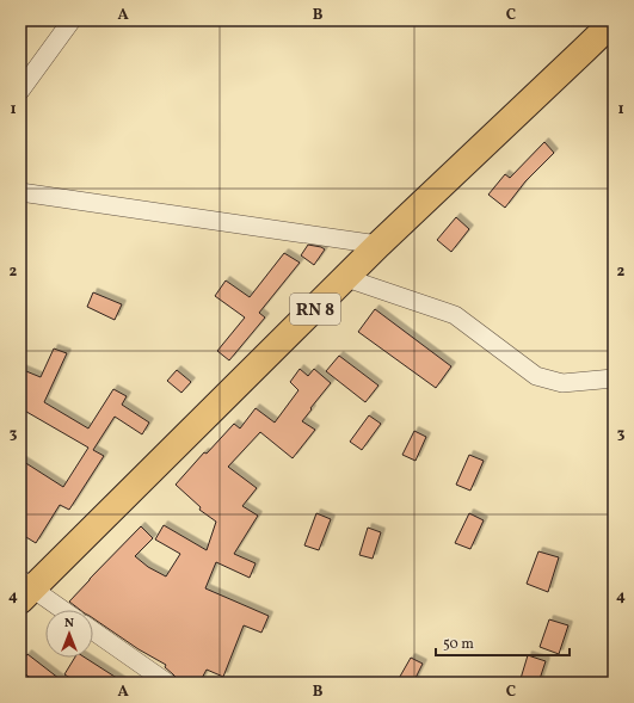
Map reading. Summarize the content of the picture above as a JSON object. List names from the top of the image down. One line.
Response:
{"streets":{"main road":["RN 8"]},"scale_bar":"50 m","north":"top","grid":{"columns":["A","B","C"],"rows":["1","2","3","4"]}}
